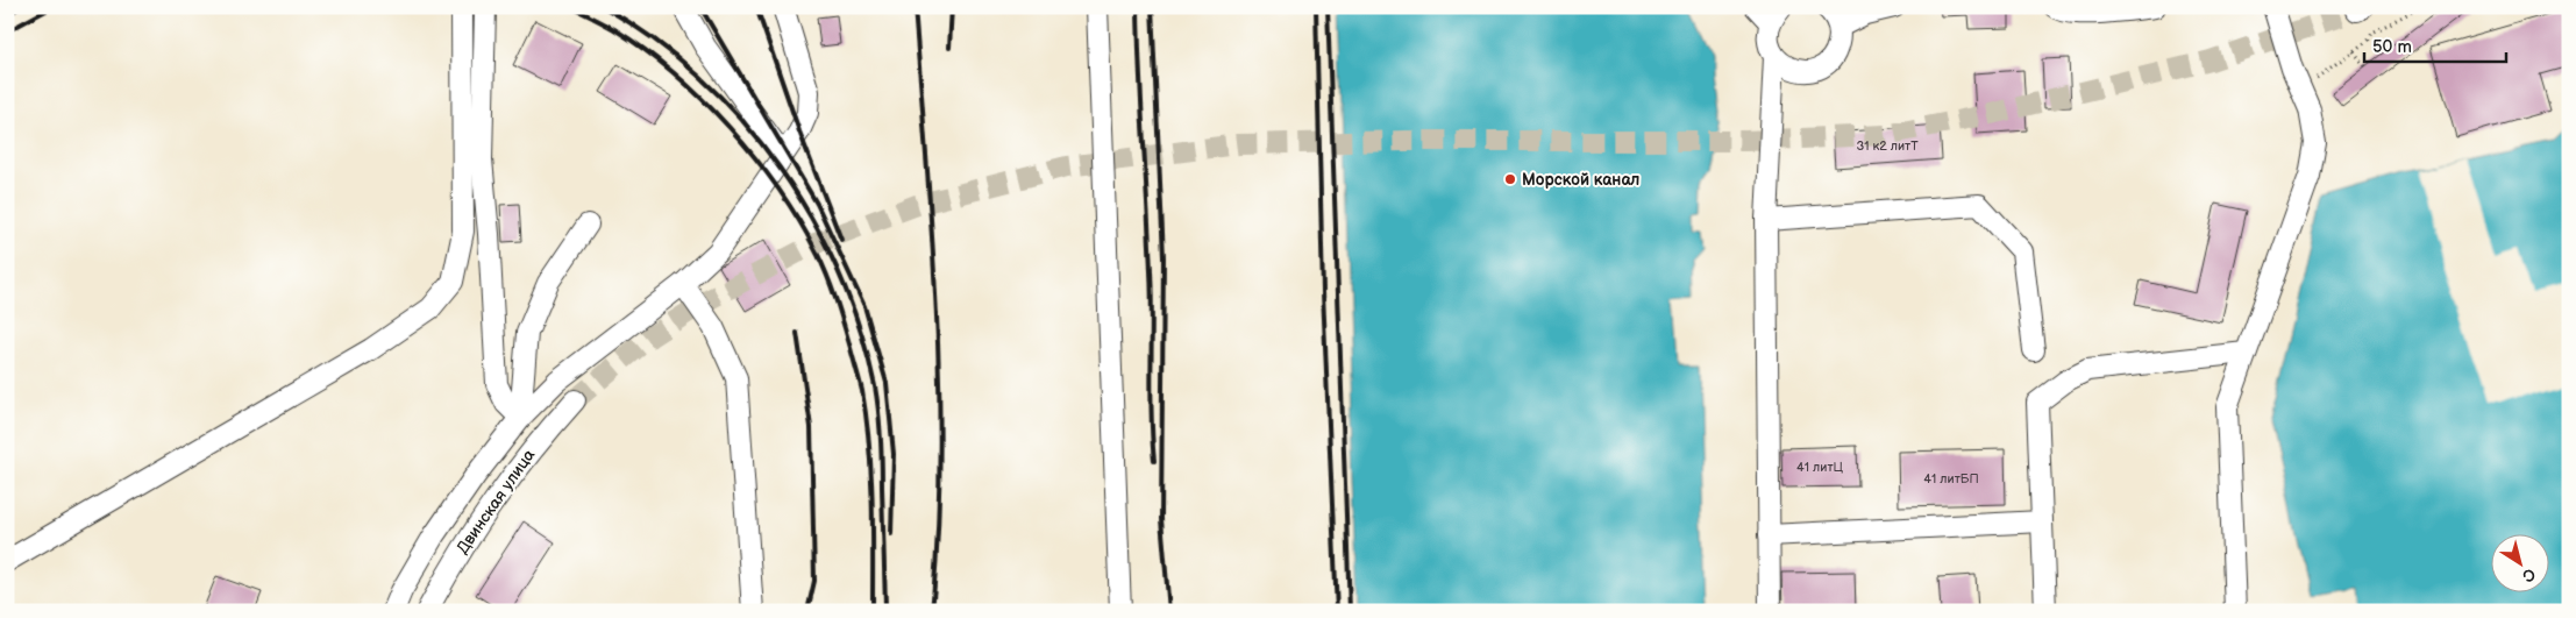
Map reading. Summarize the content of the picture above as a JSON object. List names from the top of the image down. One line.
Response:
{"streets":{"street":["Двинская улица"]},"places":["Морской канал"],"house_numbers":["31 к2 литТ","41 литЦ","41 литБП"],"scale_bar":"50 m","north":"bottom right"}
